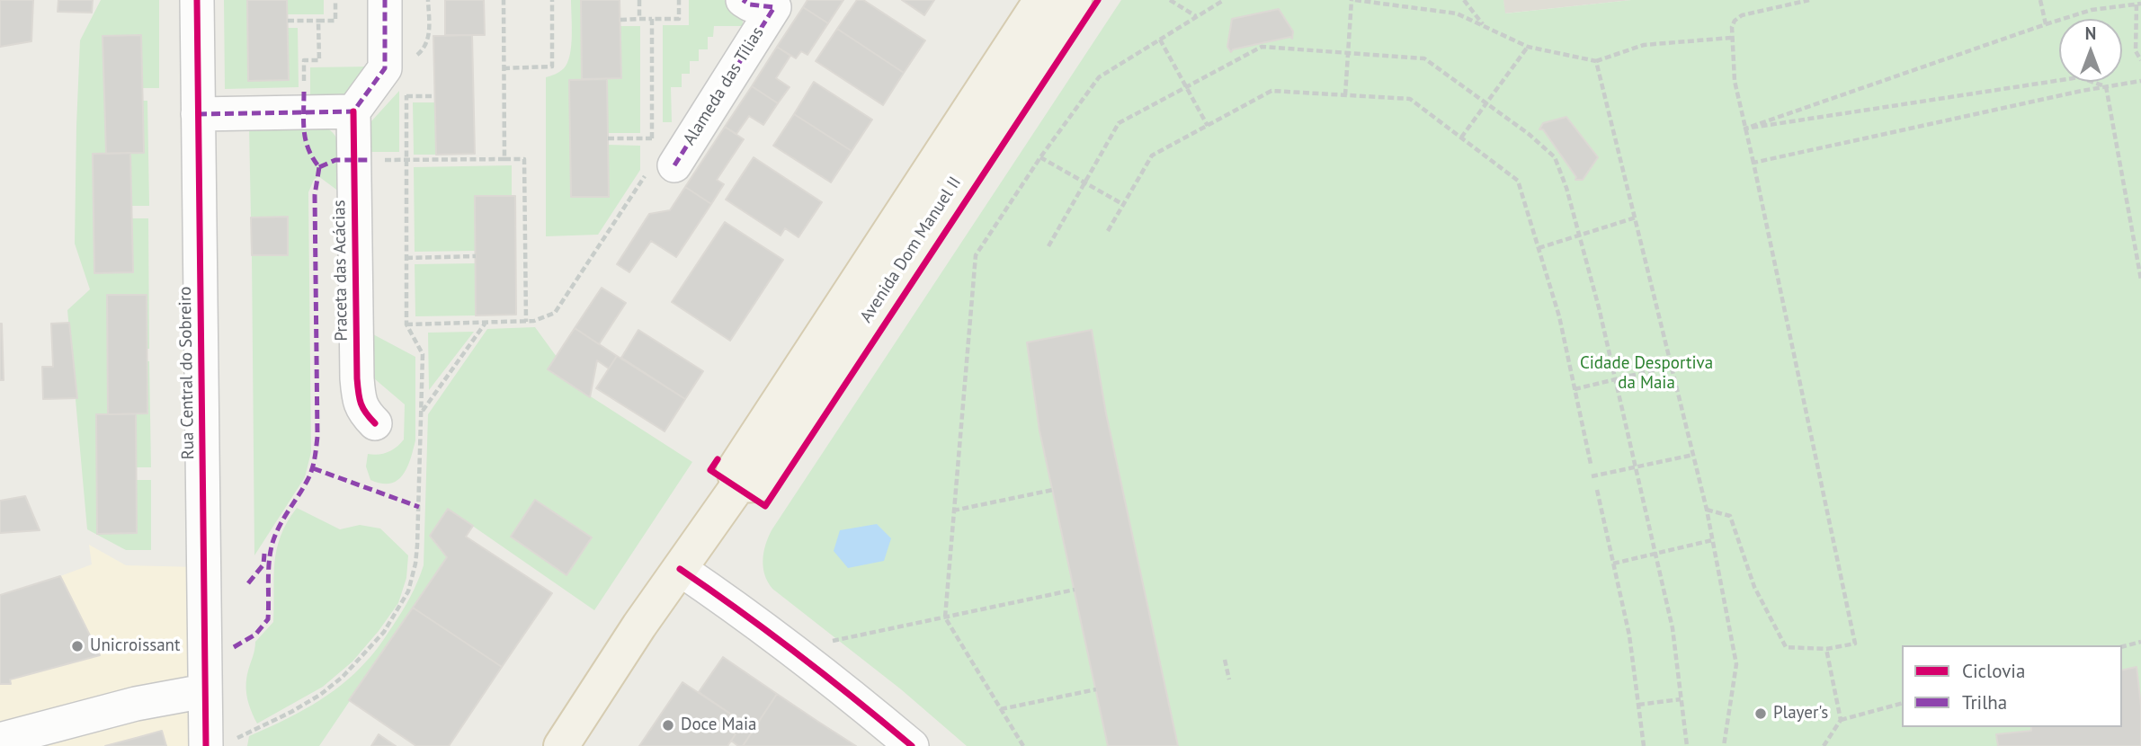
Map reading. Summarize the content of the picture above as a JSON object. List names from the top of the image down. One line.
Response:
{"streets":{"main road":["Avenida Dom Manuel II"],"street":["Alameda das Tílias","Praceta das Acácias","Rua Central do Sobreiro"]},"parks":["Cidade Desportiva da Maia"],"places":["Unicroissant","Player's","Doce Maia"],"legend":["Ciclovia","Trilha"],"north":"top"}
